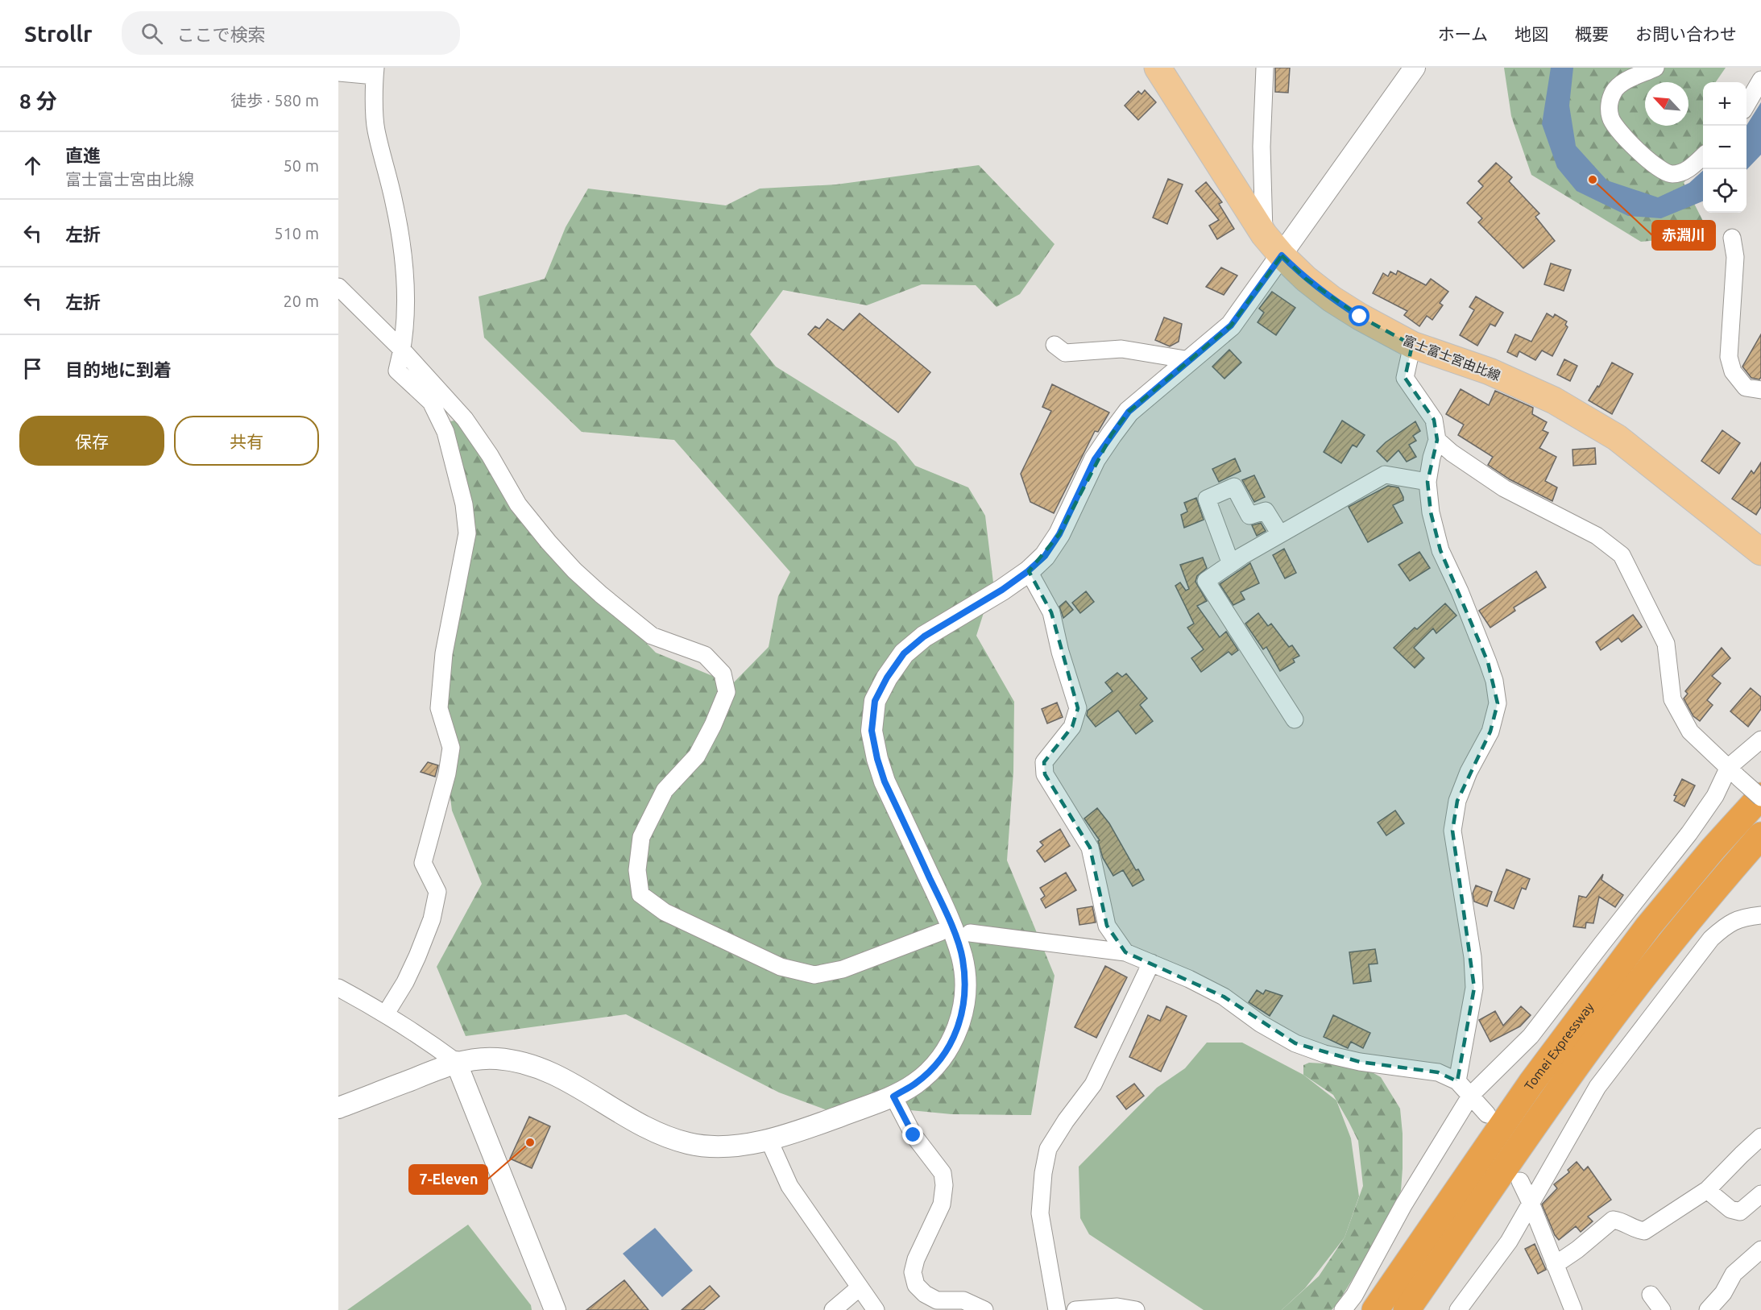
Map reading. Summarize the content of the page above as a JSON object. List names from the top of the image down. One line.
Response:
{"streets":{"highway":["Tomei Expressway"],"main road":["富士富士宮由比線"]},"places":["赤淵川","7-Eleven"],"north":"top left","page":{"header":"Strollr","search":"ここで検索","nav":["ホーム","地図","概要","お問い合わせ"],"heading":["8 分","徒歩 · 580 m"],"map_buttons":["+","−"],"list":[["直進","富士富士宮由比線","50 m"],["左折","510 m"],["左折","20 m"],"目的地に到着"],"buttons":["保存","共有"]}}
